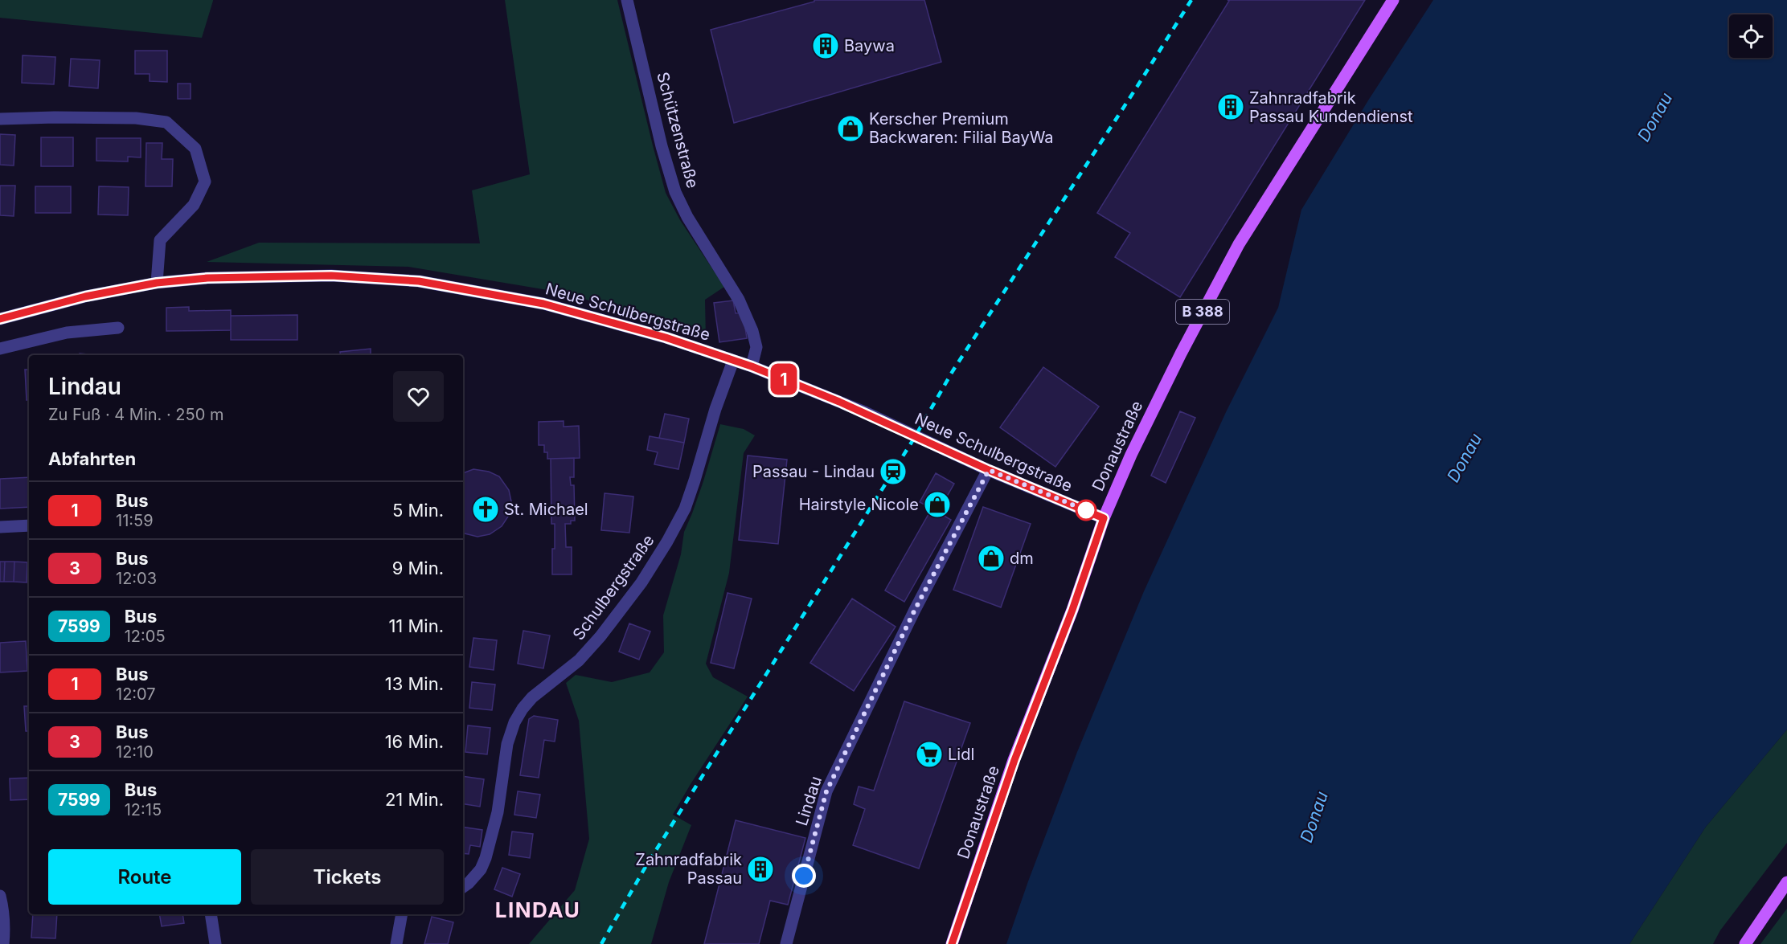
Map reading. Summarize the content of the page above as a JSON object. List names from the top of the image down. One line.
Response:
{"streets":{"main road":["B 388","Donaustraße"],"street":["Schützenstraße","Neue Schulbergstraße","Schulbergstraße","Lindau"]},"crossings":[["Schützenstraße","Neue Schulbergstraße"],["Neue Schulbergstraße","Donaustraße"],["Neue Schulbergstraße","Schulbergstraße"],["Neue Schulbergstraße","Lindau"]],"districts":["LINDAU"],"water":["Donau"],"places":{"building":["Baywa","Zahnradfabrik Passau Kundendienst","Zahnradfabrik Passau"],"shop":["Kerscher Premium Backwaren: Filial BayWa","Hairstyle Nicole","dm"],"station":["Passau - Lindau"],"church":["St. Michael"],"supermarket":["Lidl"]},"lines":["bus line 1"],"page":{"on_map":"1","heading":[["Lindau","Zu Fuß · 4 Min. · 250 m"],"Abfahrten"],"list":[{"mark":"1","name":"Bus","note":"11:59","value":"5 Min."},{"mark":"3","name":"Bus","note":"12:03","value":"9 Min."},{"mark":"7599","name":"Bus","note":"12:05","value":"11 Min."},{"mark":"1","name":"Bus","note":"12:07","value":"13 Min."},{"mark":"3","name":"Bus","note":"12:10","value":"16 Min."},{"mark":"7599","name":"Bus","note":"12:15","value":"21 Min."}],"buttons":["Route","Tickets"]}}
